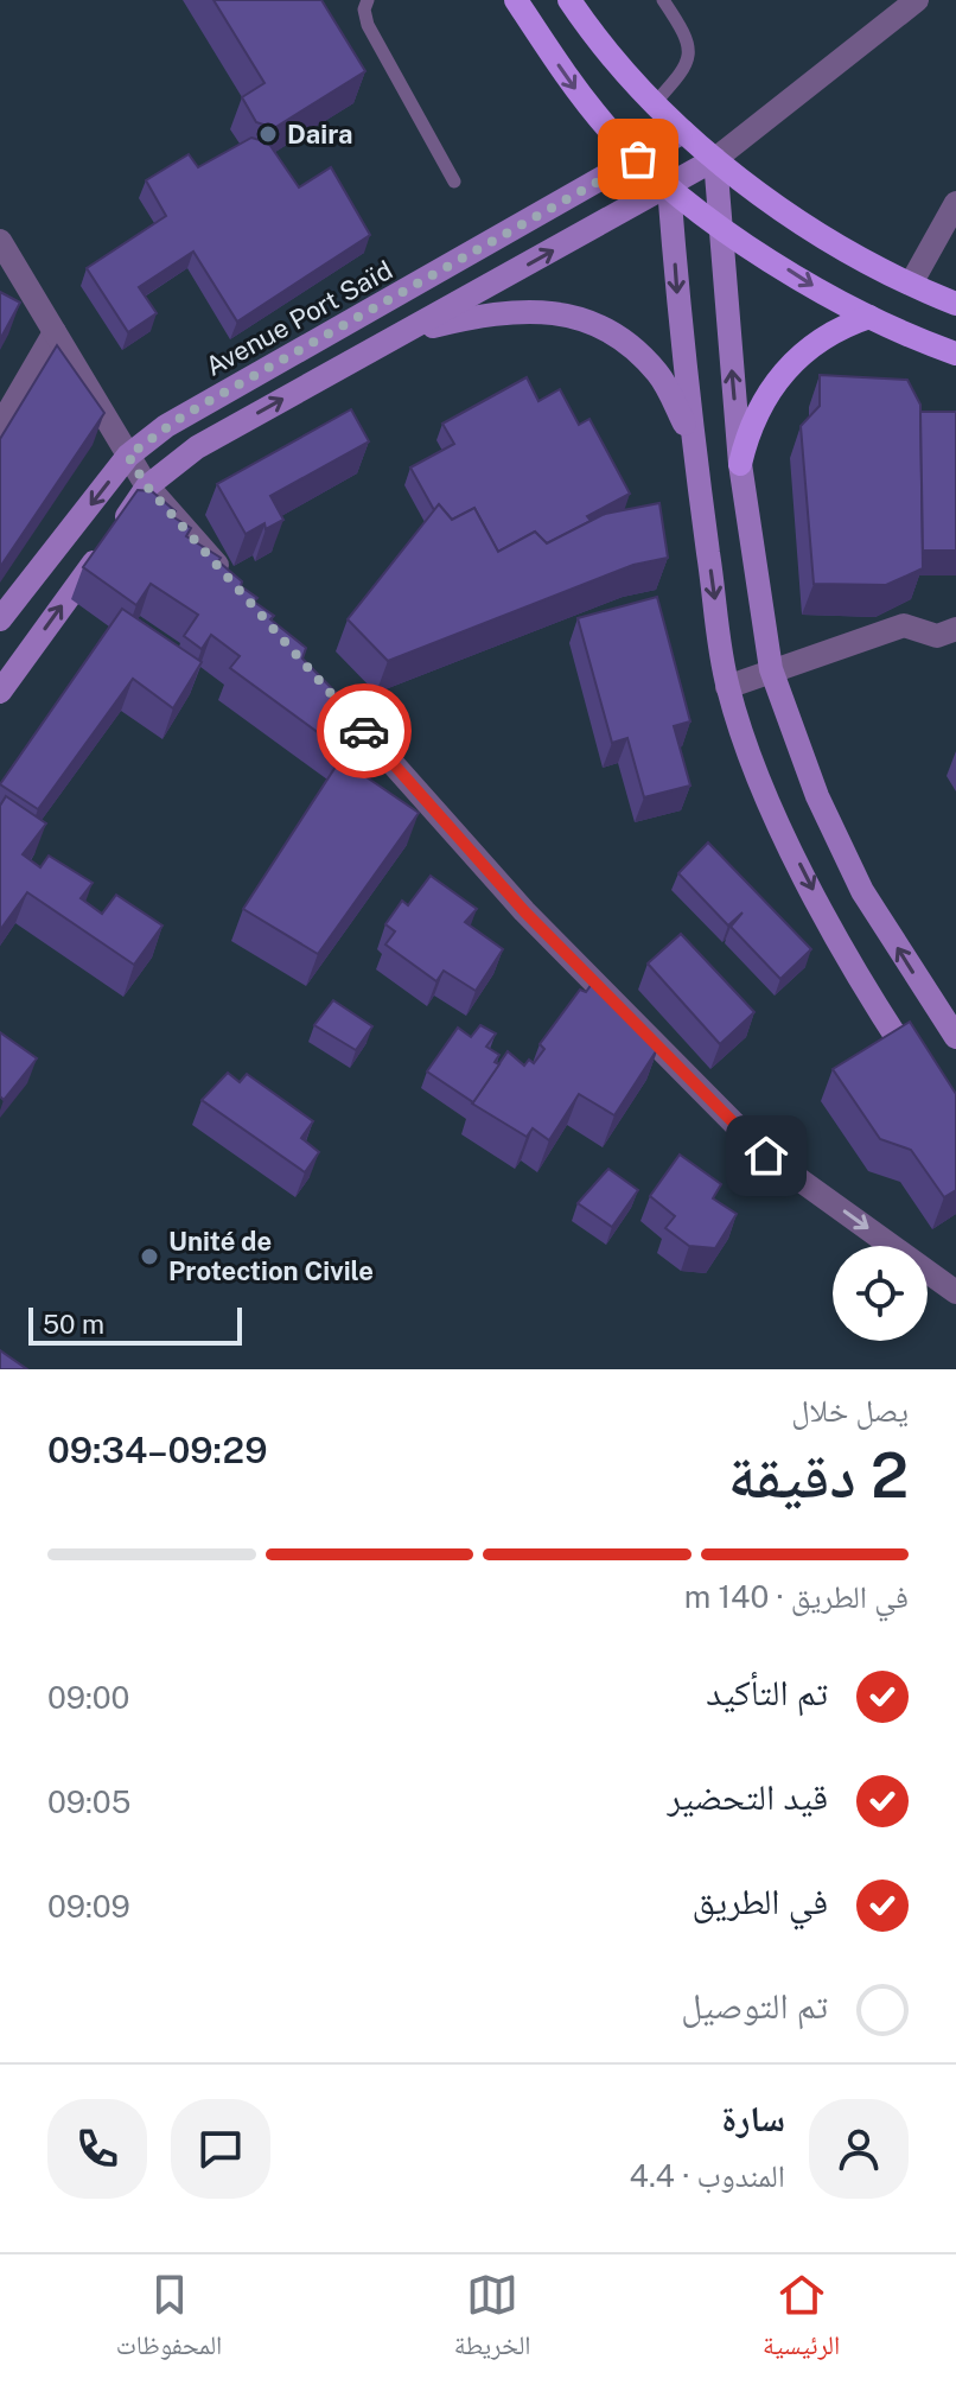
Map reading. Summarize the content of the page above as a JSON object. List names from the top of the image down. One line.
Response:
{"streets":{"main road":["Avenue Port Saïd"]},"places":["Daira","Unité de Protection Civile"],"scale_bar":"50 m","page":{"scale":"50 m","heading":["2 دقيقة","يصل خلال","09:29–09:34"],"panel":["سارة","المندوب · 4.4"],"bar":"في الطريق · 140 m","list":[["تم التأكيد","09:00"],["قيد التحضير","09:05"],["في الطريق","09:09"],"تم التوصيل"],"tabs":["الرئيسية","الخريطة","المحفوظات"]}}
